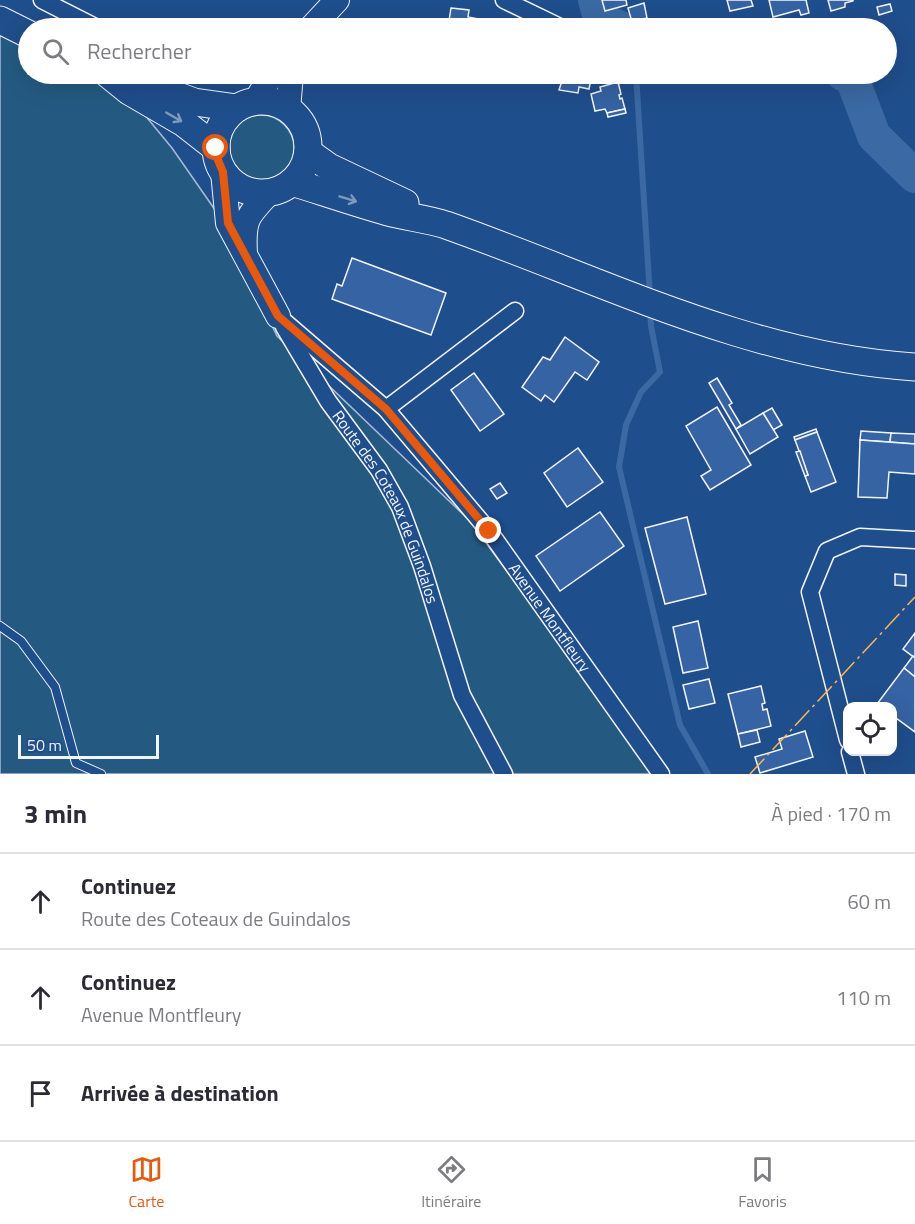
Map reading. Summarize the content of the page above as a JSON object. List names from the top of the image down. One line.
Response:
{"streets":{"street":["Route des Coteaux de Guindalos","Avenue Montfleury"]},"crossings":[["Route des Coteaux de Guindalos","Avenue Montfleury"]],"scale_bar":"50 m","page":{"search":"Rechercher","scale":"50 m","heading":["3 min","À pied · 170 m"],"list":[["Continuez","Route des Coteaux de Guindalos","60 m"],["Continuez","Avenue Montfleury","110 m"],"Arrivée à destination"],"nav":["Carte","Itinéraire","Favoris"]}}
